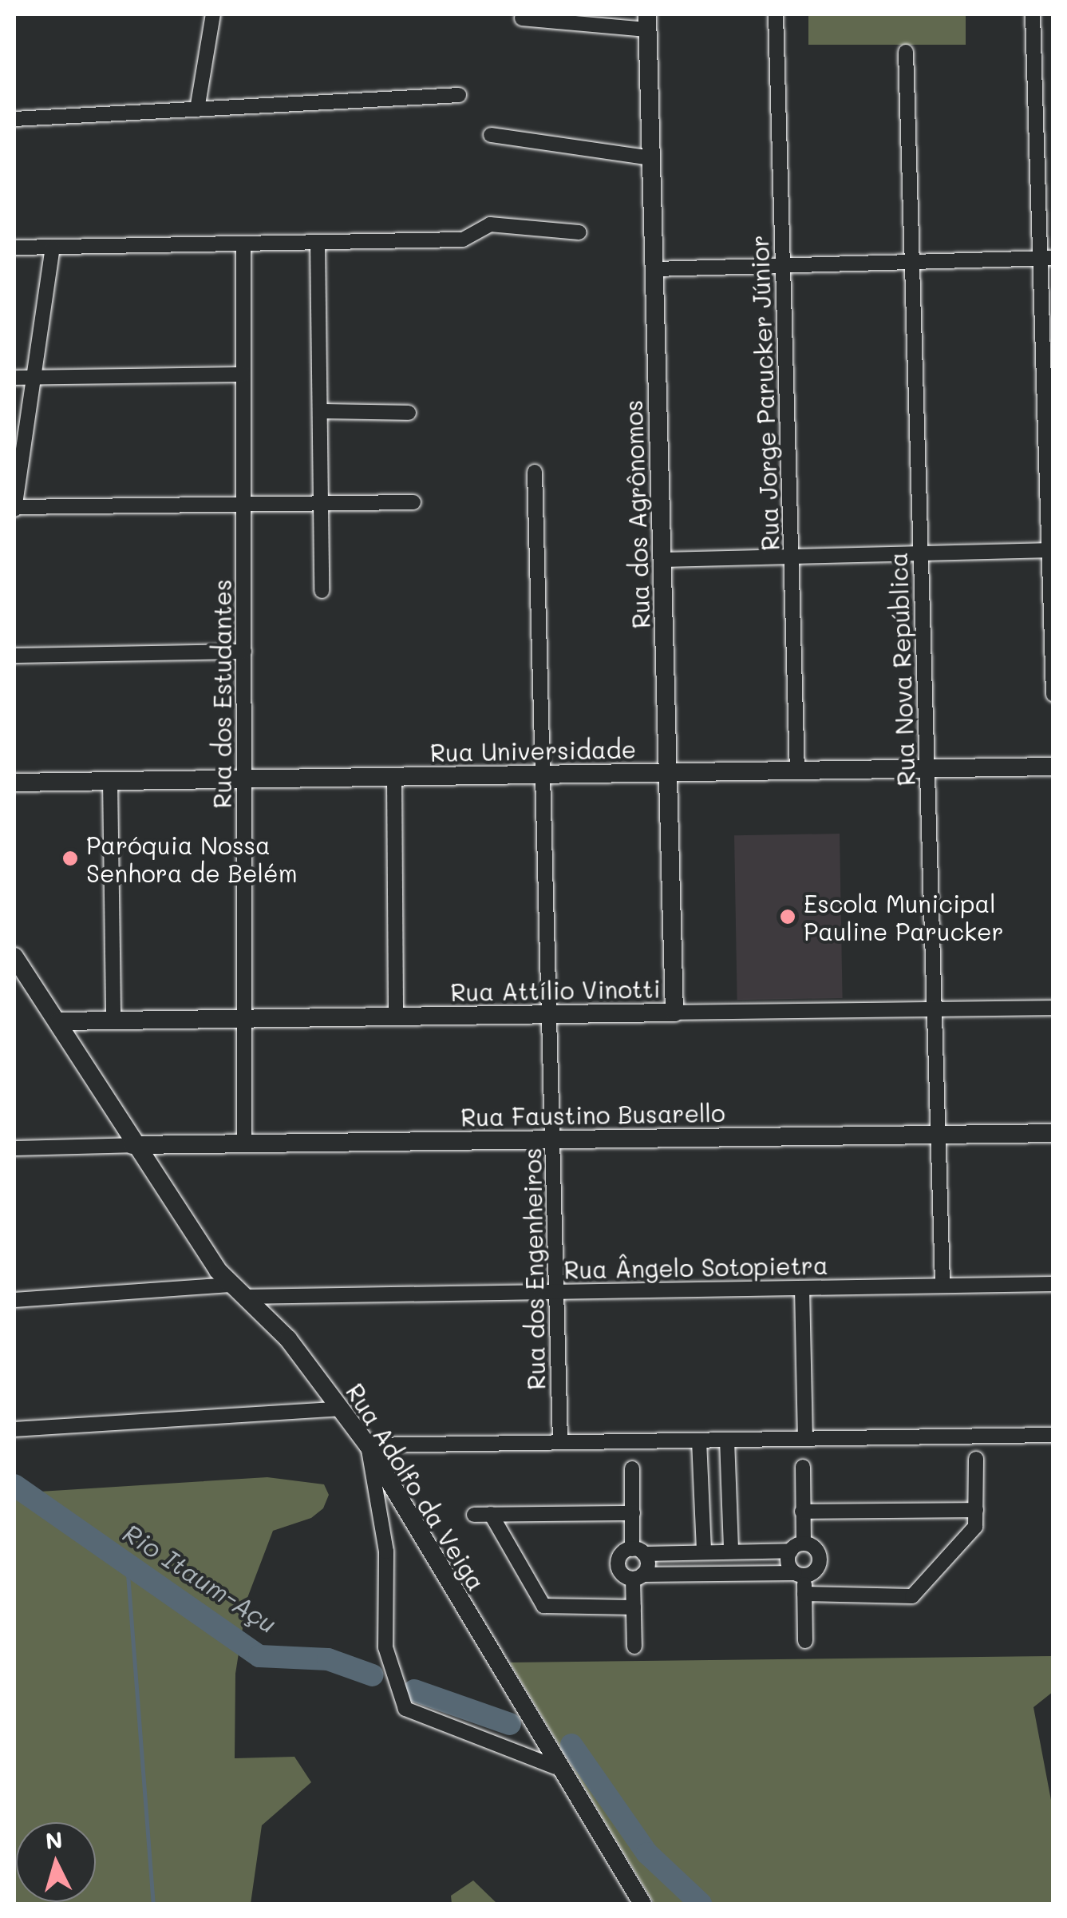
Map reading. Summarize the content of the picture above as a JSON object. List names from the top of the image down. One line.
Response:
{"streets":{"street":["Rua Jorge Parucker Júnior","Rua dos Agrônomos","Rua Nova República","Rua dos Estudantes","Rua Universidade","Rua Attílio Vinotti","Rua Faustino Busarello","Rua Ângelo Sotopietra","Rua dos Engenheiros","Rua Adolfo da Veiga"]},"crossings":[["Rua Jorge Parucker Júnior","Rua Universidade"],["Rua dos Agrônomos","Rua Universidade"],["Rua dos Agrônomos","Rua Attílio Vinotti"],["Rua Nova República","Rua Universidade"],["Rua Nova República","Rua Attílio Vinotti"],["Rua Nova República","Rua Faustino Busarello"],["Rua Nova República","Rua Ângelo Sotopietra"],["Rua dos Estudantes","Rua Universidade"],["Rua dos Estudantes","Rua Attílio Vinotti"],["Rua dos Estudantes","Rua Faustino Busarello"],["Rua Universidade","Rua dos Engenheiros"],["Rua Attílio Vinotti","Rua dos Engenheiros"],["Rua Attílio Vinotti","Rua Adolfo da Veiga"],["Rua Faustino Busarello","Rua dos Engenheiros"],["Rua Faustino Busarello","Rua Adolfo da Veiga"],["Rua Ângelo Sotopietra","Rua dos Engenheiros"],["Rua Ângelo Sotopietra","Rua Adolfo da Veiga"]],"water":["Rio Itaum-Açu"],"places":["Paróquia Nossa Senhora de Belém","Escola Municipal Pauline Parucker"],"north":"top"}
